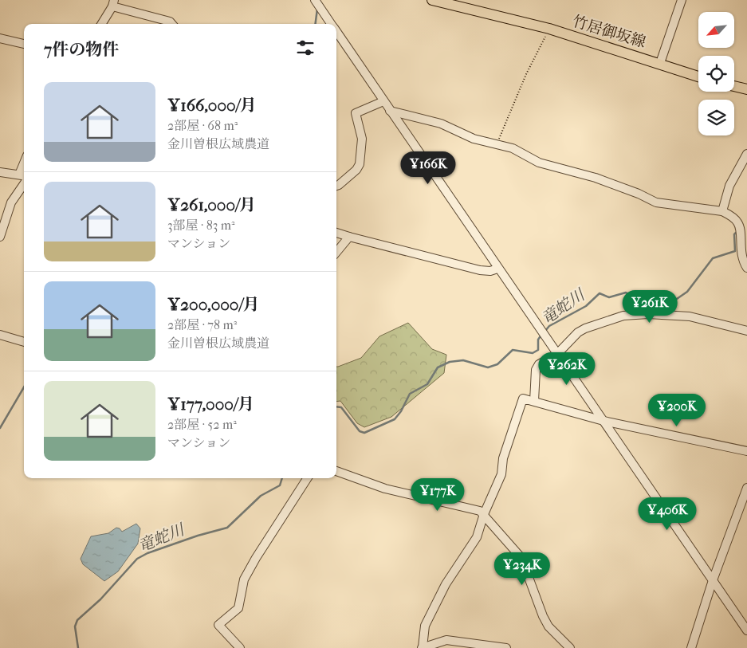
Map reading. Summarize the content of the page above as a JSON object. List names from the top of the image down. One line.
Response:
{"streets":{"main road":["竹居御坂線"]},"water":["竜蛇川"],"north":"bottom left","page":{"heading":"7件の物件","list":[{"name":"¥166,000/月","note":"2部屋 · 68 m² · 金川曽根広域農道"},{"name":"¥261,000/月","note":"3部屋 · 83 m² · マンション"},{"name":"¥200,000/月","note":"2部屋 · 78 m² · 金川曽根広域農道"},{"name":"¥177,000/月","note":"2部屋 · 52 m² · マンション"}],"price":["¥166K","¥261K","¥262K","¥200K","¥177K","¥406K","¥234K"]}}
